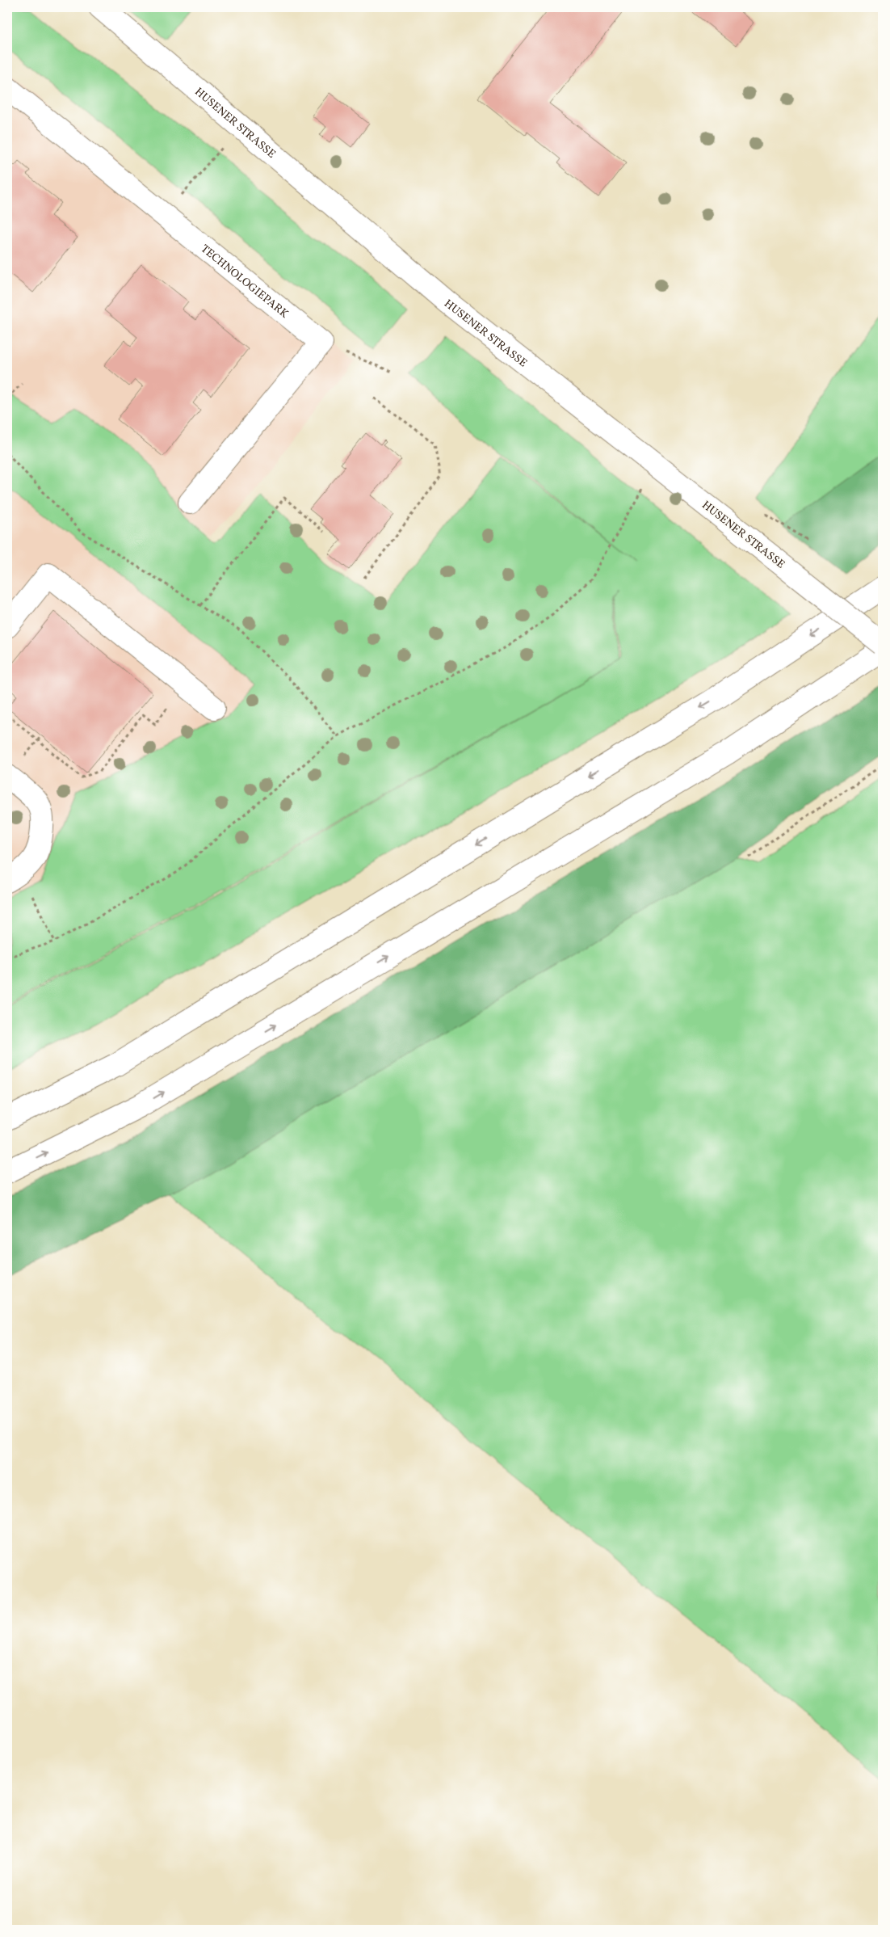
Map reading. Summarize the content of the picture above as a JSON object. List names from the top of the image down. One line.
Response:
{"streets":{"main road":["HUSENER STRASSE","TECHNOLOGIEPARK"]}}
